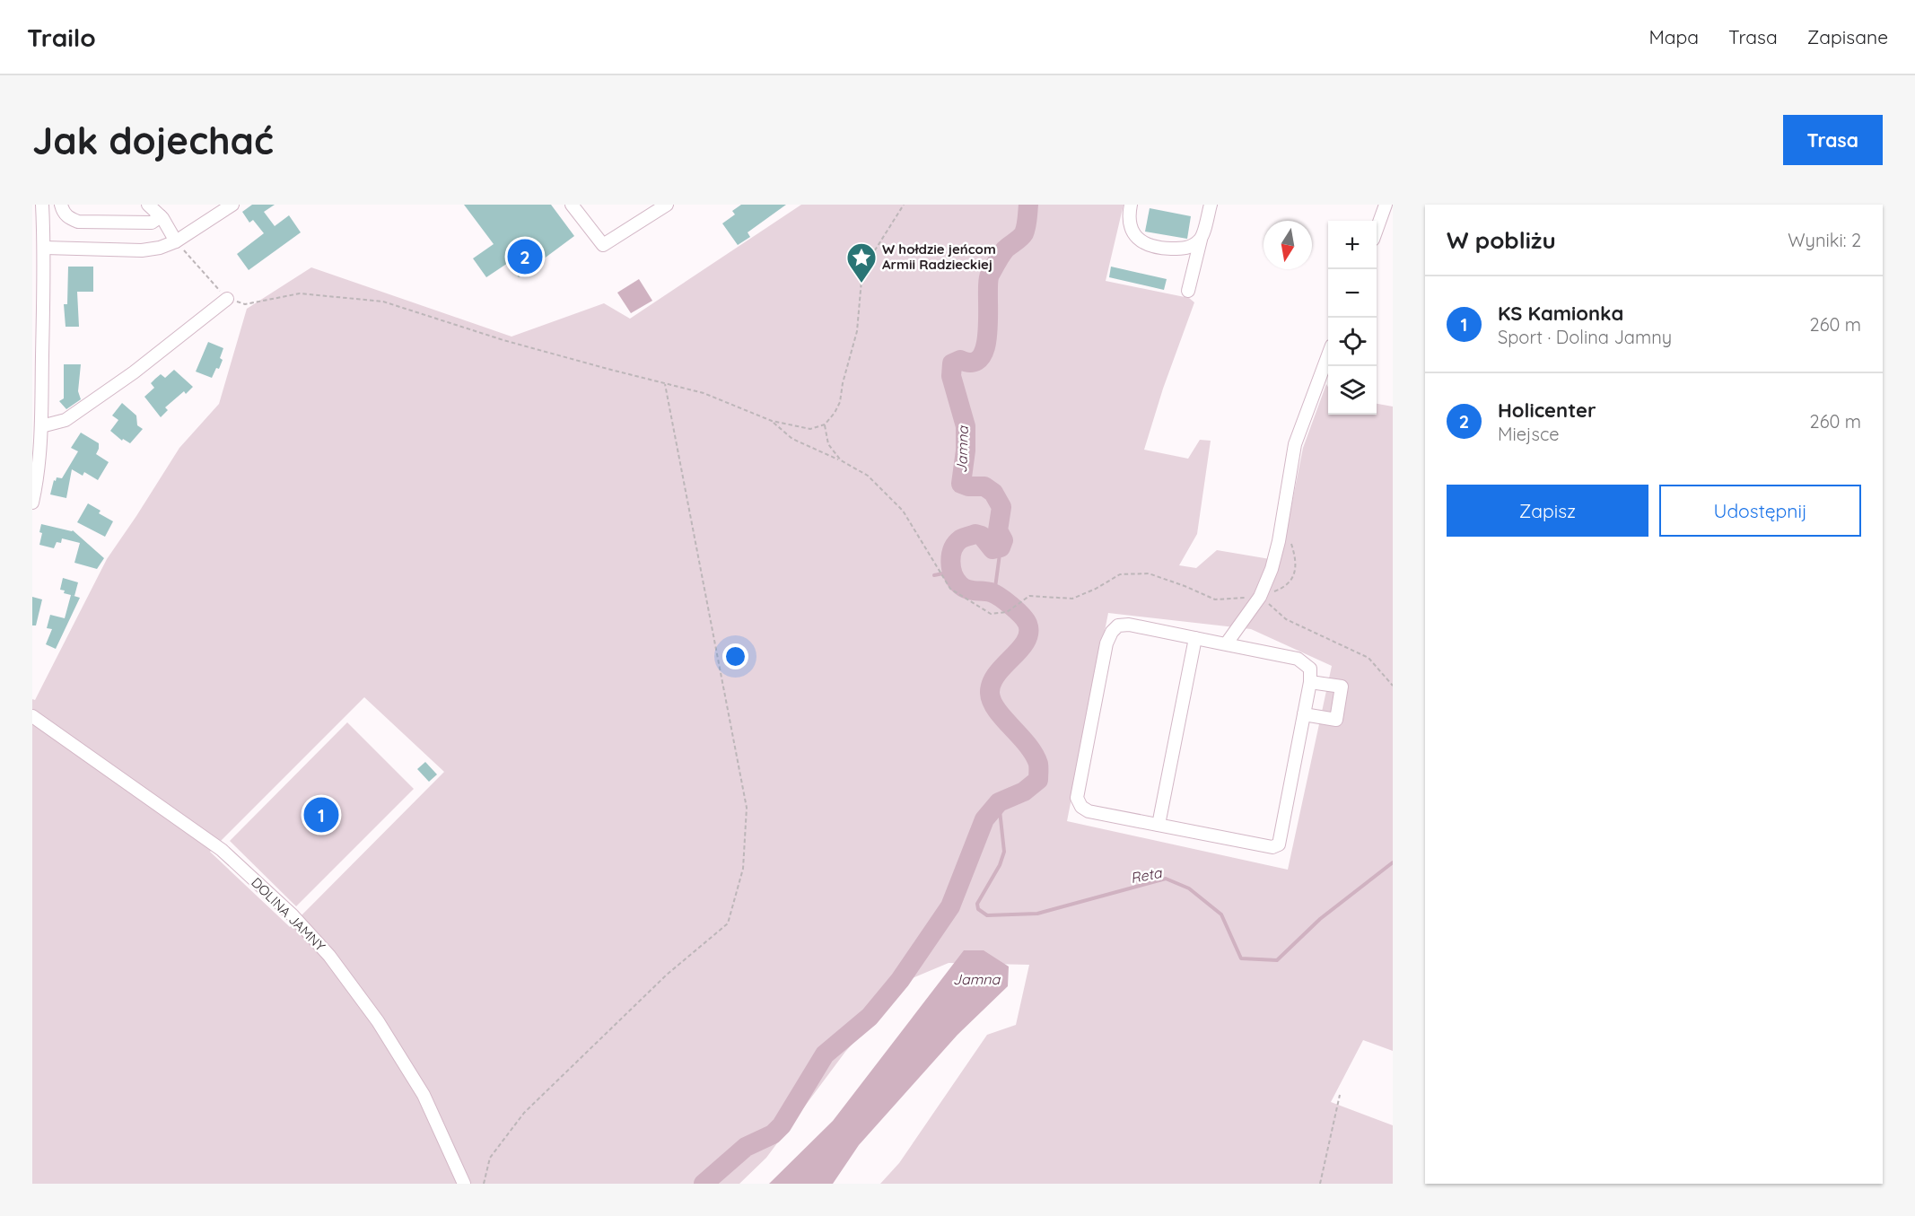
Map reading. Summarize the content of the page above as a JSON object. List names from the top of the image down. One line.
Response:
{"streets":{"street":["DOLINA JAMNY"]},"water":["Jamna","Reta"],"places":{"place":["W hołdzie jeńcom Armii Radzieckiej"]},"north":"bottom","page":{"header":"Trailo","nav":["Mapa","Trasa","Zapisane"],"buttons":["Trasa",["Zapisz","Udostępnij"]],"title":"Jak dojechać","heading":["W pobliżu","Wyniki: 2"],"map_buttons":["+","−"],"pins":["2","1"],"list":[{"mark":"1","name":"KS Kamionka","note":"Sport · Dolina Jamny","value":"260 m"},{"mark":"2","name":"Holicenter","note":"Miejsce","value":"260 m"}]}}
